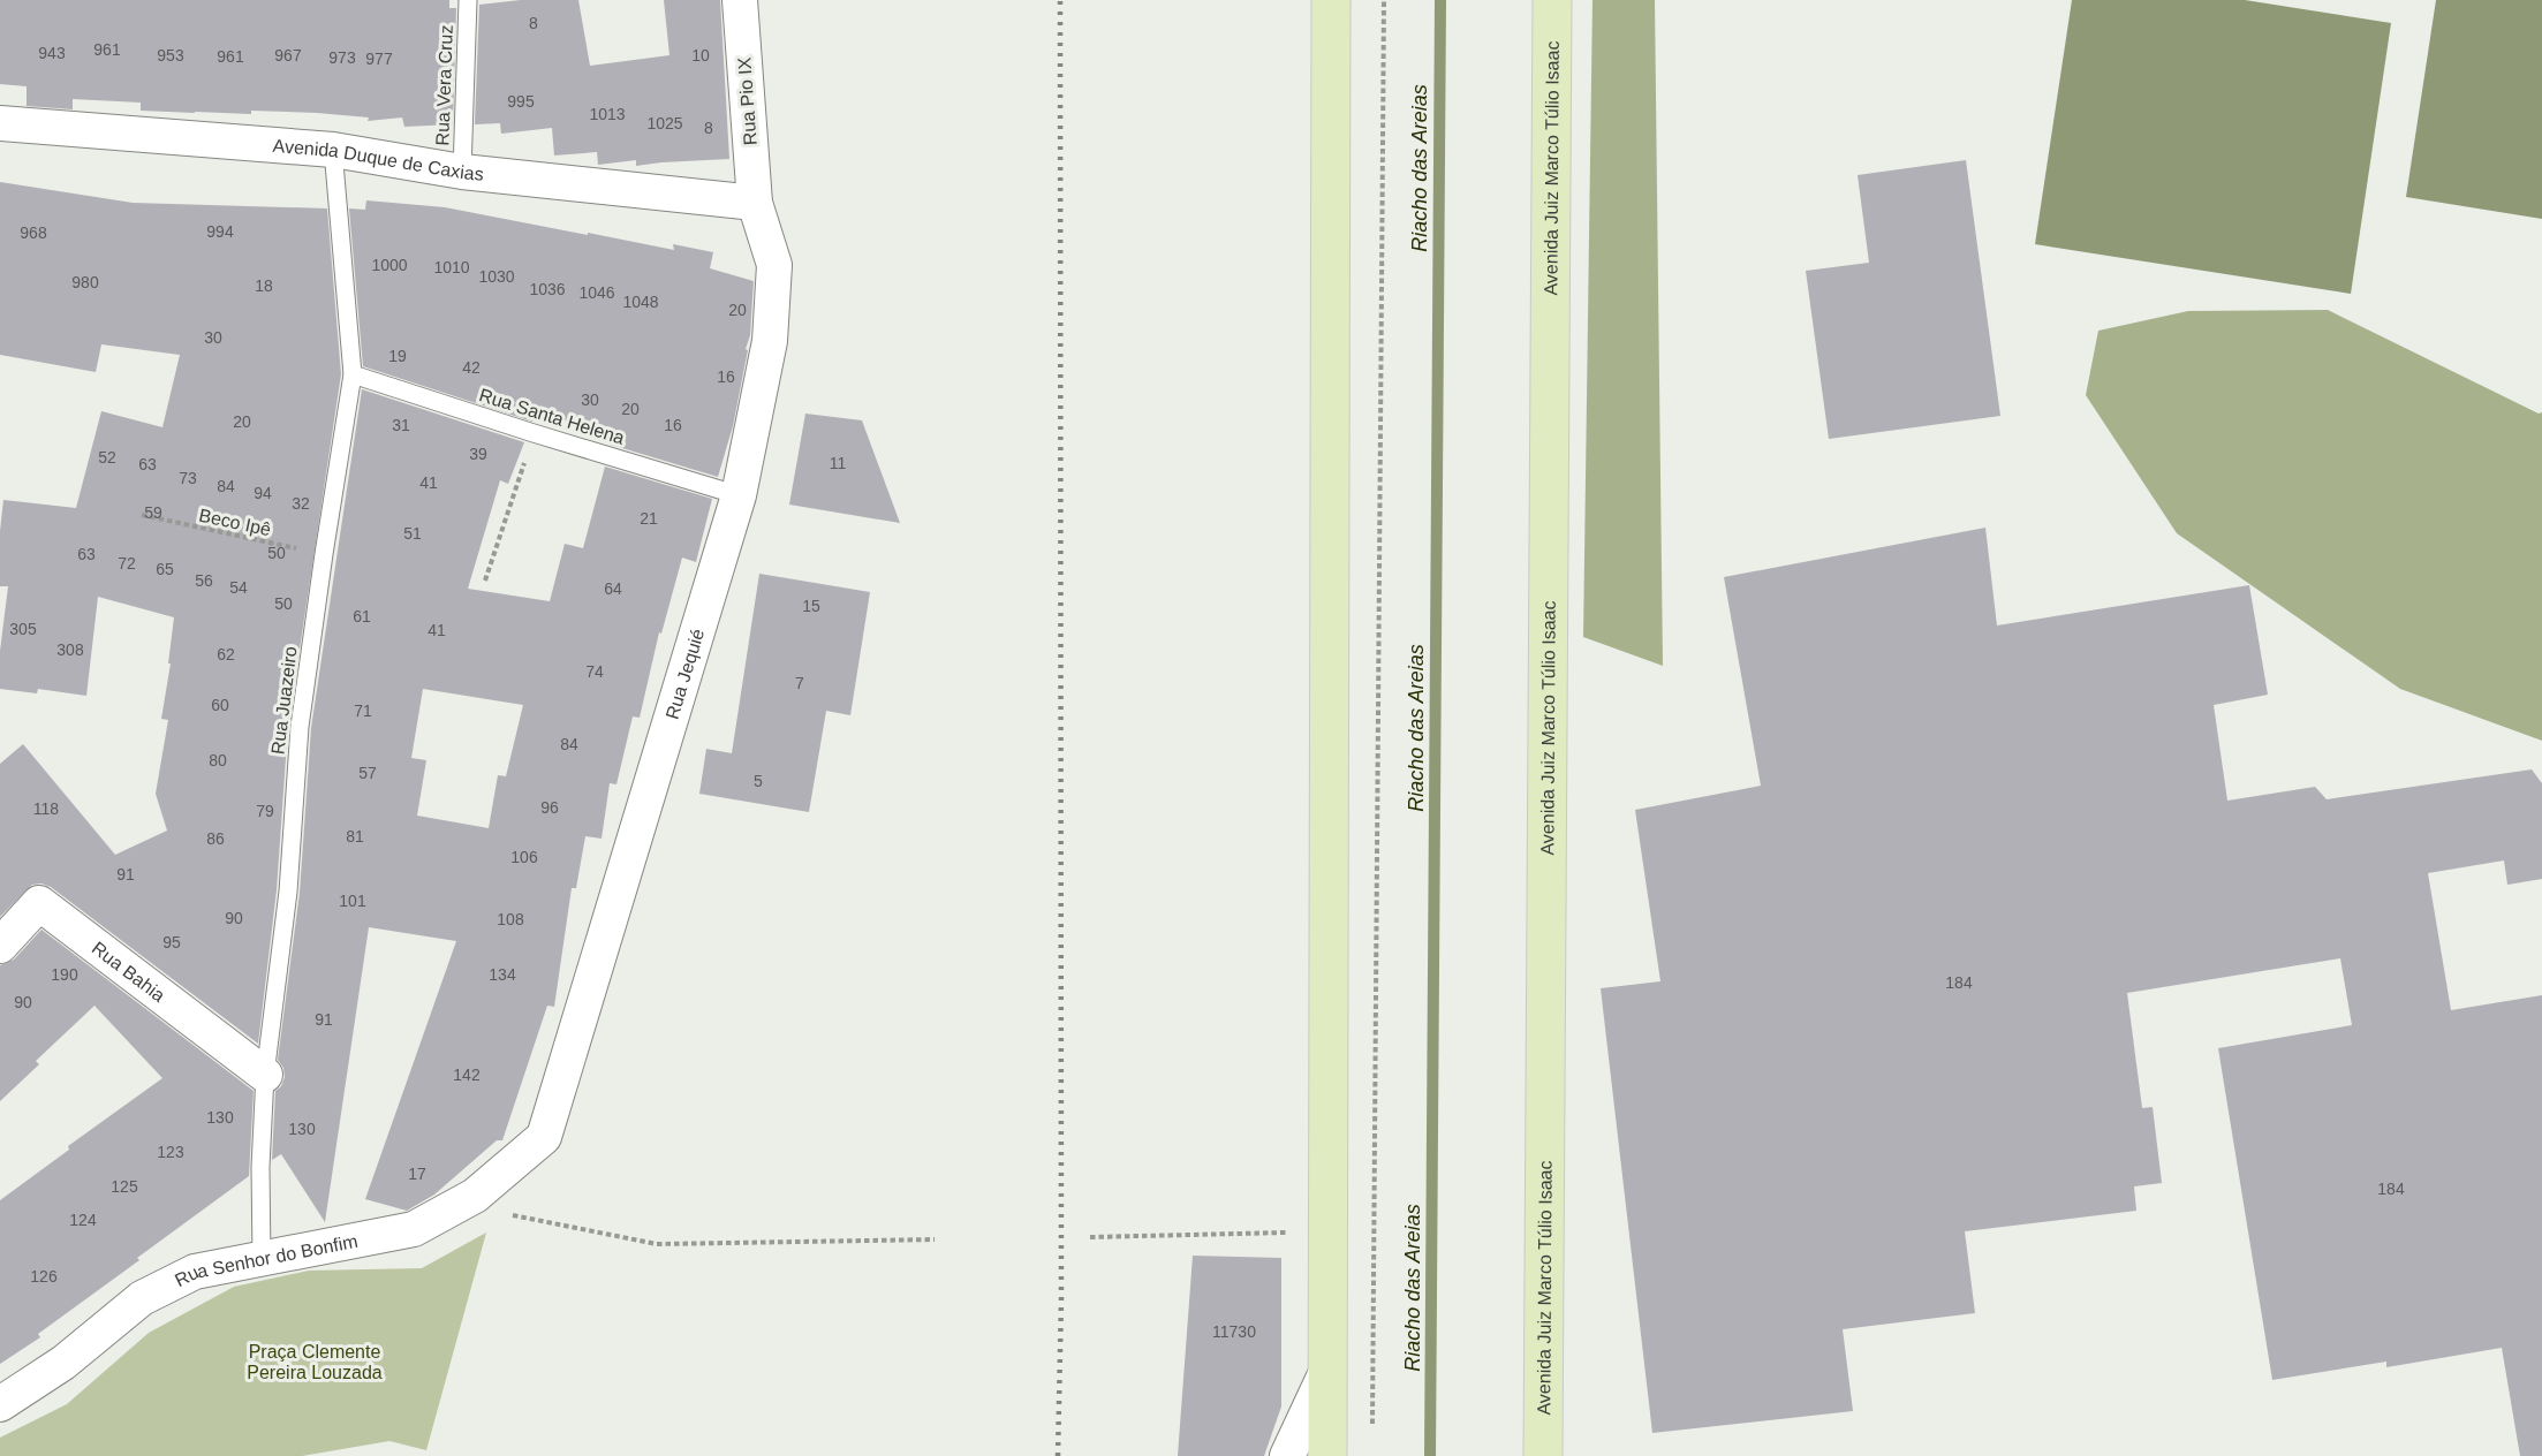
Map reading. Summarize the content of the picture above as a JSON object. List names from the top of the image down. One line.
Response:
{"streets":{"main road":["Avenida Juiz Marco Túlio Isaac"],"street":["Rua Pio IX","Avenida Duque de Caxias","Rua Jequié","Rua Bahia","Rua Senhor do Bonfim"],"lane":["Rua Vera Cruz","Rua Santa Helena","Rua Juazeiro"],"path":["Beco Ipê"]},"crossings":[["Rua Vera Cruz","Avenida Duque de Caxias"],["Rua Pio IX","Avenida Duque de Caxias"],["Rua Pio IX","Rua Jequié"],["Avenida Duque de Caxias","Rua Jequié"],["Avenida Duque de Caxias","Rua Juazeiro"],["Rua Santa Helena","Rua Jequié"],["Rua Santa Helena","Rua Juazeiro"],["Beco Ipê","Rua Juazeiro"],["Rua Jequié","Rua Senhor do Bonfim"],["Rua Juazeiro","Rua Bahia"],["Rua Juazeiro","Rua Senhor do Bonfim"]],"water":["Riacho das Areias"],"parks":["Praça Clemente Pereira Louzada"],"house_numbers":["8","961","943","953","967","10","961","973","977","995","1013","1025","8","994","968","1000","1010","1030","980","18","1036","1046","1048","20","30","19","42","16","30","20","20","31","16","39","52","11","63","73","41","84","94","32","59","21","51","50","63","72","65","56","54","64","50","15","61","305","41","308","62","74","7","60","71","84","80","57","5","96","118","79","81","86","106","91","101","90","108","95","190","134","184","90","91","142","130","130","123","17","125","184","124","126","11730"]}
